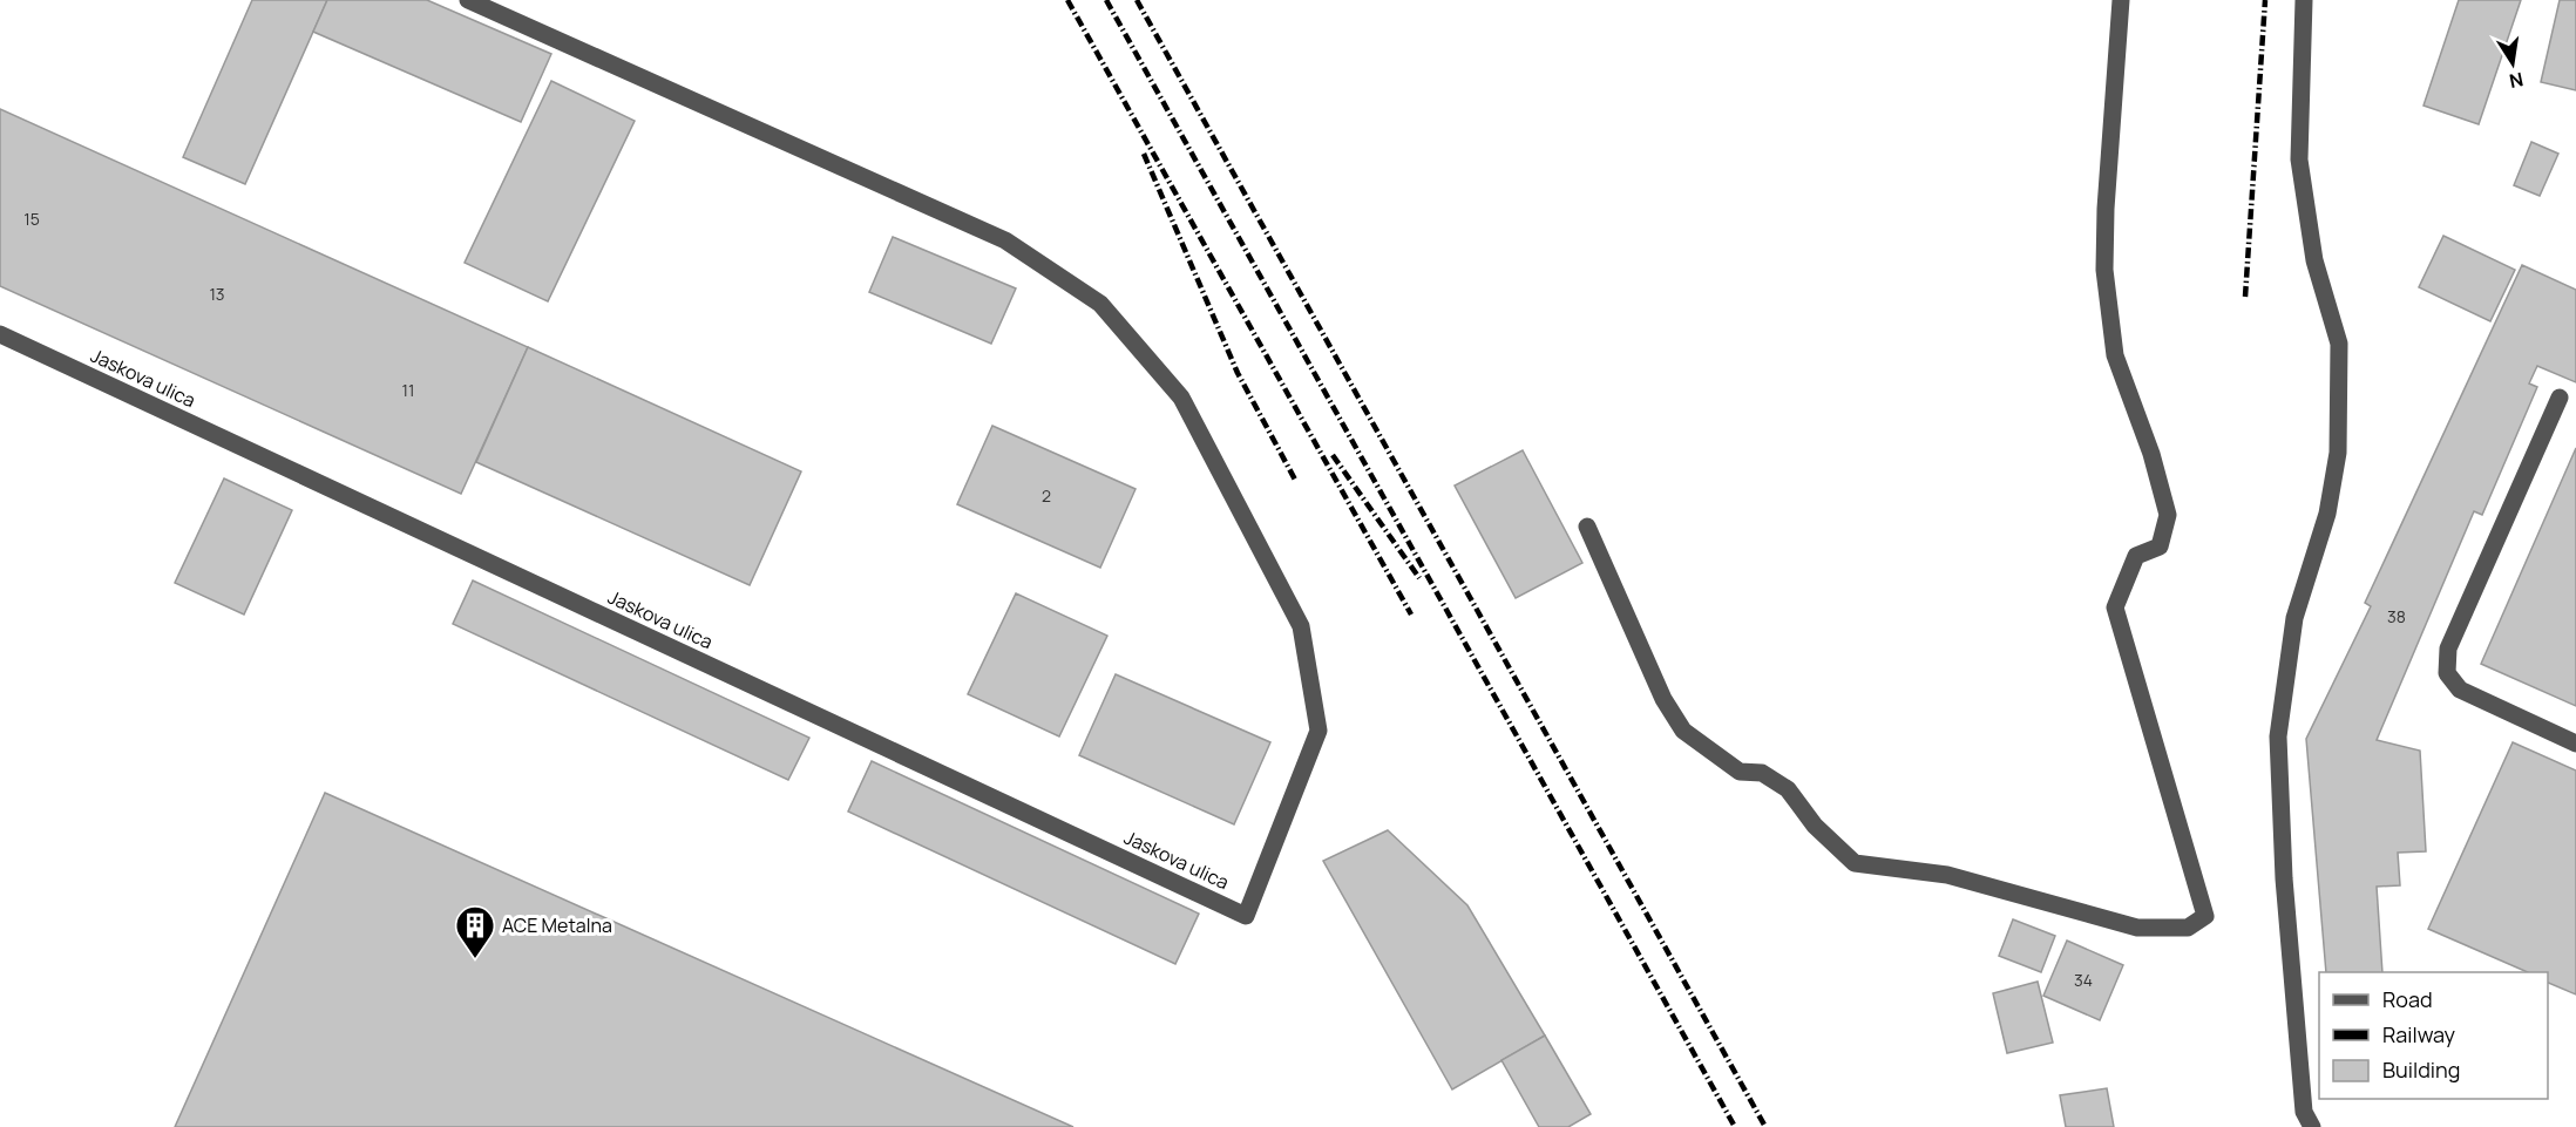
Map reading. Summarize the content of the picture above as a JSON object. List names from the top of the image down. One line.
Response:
{"streets":{"street":["Jaskova ulica"]},"places":{"building":["ACE Metalna"]},"house_numbers":["15","13","11","2","38","34"],"legend":["Road","Railway","Building"],"north":"bottom"}
